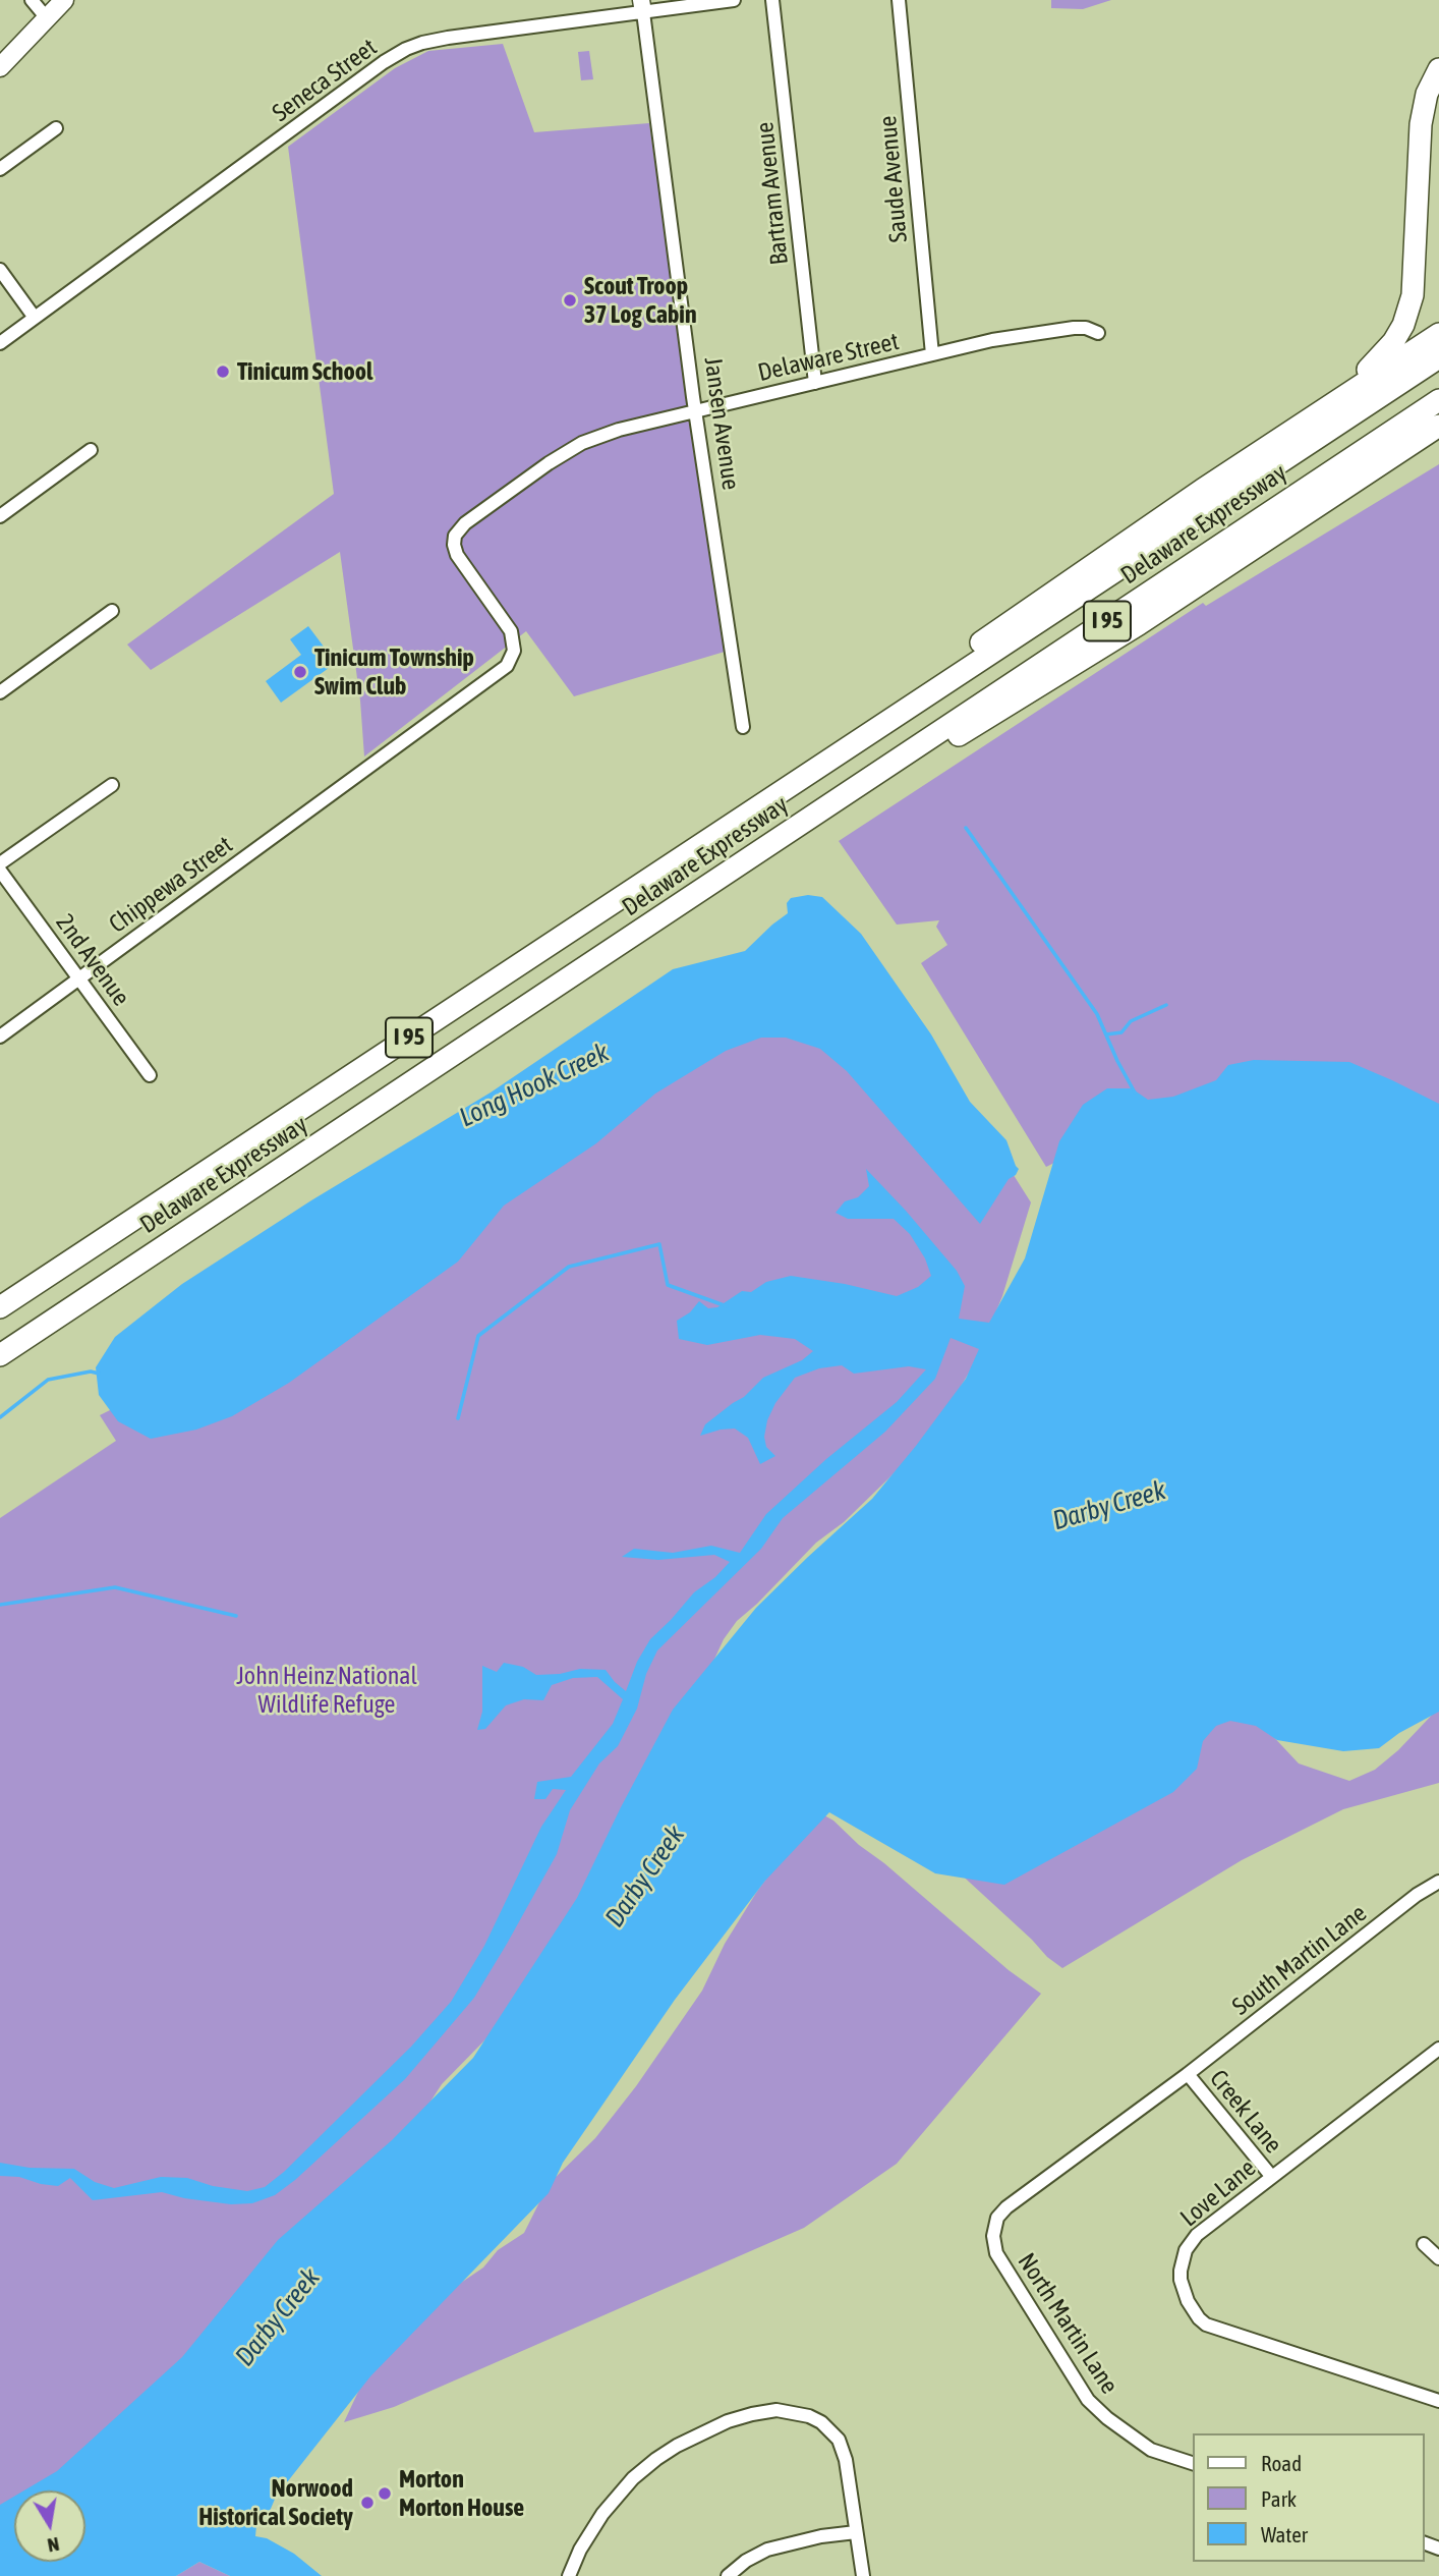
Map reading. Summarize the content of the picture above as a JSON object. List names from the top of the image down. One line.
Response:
{"streets":{"highway":["Delaware Expressway","I 95"],"street":["Seneca Street","Saude Avenue","Bartram Avenue","Delaware Street","Jansen Avenue","Chippewa Street","2nd Avenue","South Martin Lane","Creek Lane","Love Lane","North Martin Lane"]},"crossings":[["Seneca Street","Jansen Avenue"],["Saude Avenue","Delaware Street"],["Bartram Avenue","Delaware Street"],["Delaware Street","Jansen Avenue"],["Delaware Street","Chippewa Street"],["Chippewa Street","2nd Avenue"],["South Martin Lane","Creek Lane"],["South Martin Lane","North Martin Lane"],["Creek Lane","Love Lane"],["Creek Lane","North Martin Lane"]],"water":["Long Hook Creek","Darby Creek"],"parks":["John Heinz National Wildlife Refuge"],"places":["Scout Troop 37 Log Cabin","Tinicum School","Tinicum Township Swim Club","Morton Morton House","Norwood Historical Society"],"legend":["Road","Park","Water"],"north":"bottom"}
